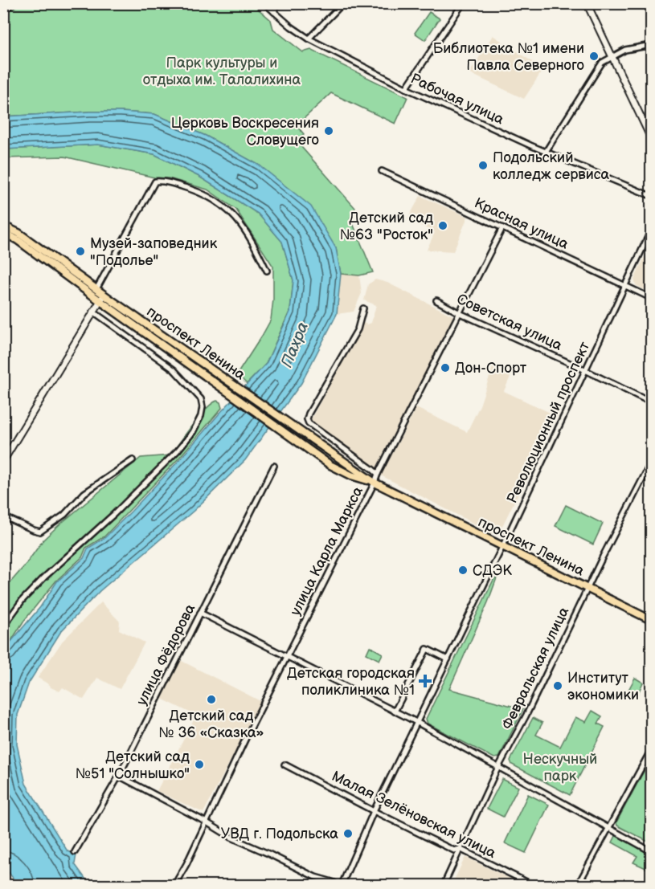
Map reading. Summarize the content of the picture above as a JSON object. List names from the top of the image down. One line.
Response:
{"streets":{"main road":["проспект Ленина"],"street":["Рабочая улица","Красная улица","Советская улица","Революционный проспект","улица Карла Маркса","улица Фёдорова","Февральская улица","Малая Зелёновская улица"]},"crossings":[["Красная улица","Революционный проспект"],["Красная улица","улица Карла Маркса"],["Советская улица","Революционный проспект"],["Советская улица","улица Карла Маркса"],["проспект Ленина","Революционный проспект"],["проспект Ленина","улица Карла Маркса"],["проспект Ленина","Февральская улица"],["Революционный проспект","Малая Зелёновская улица"],["Февральская улица","Малая Зелёновская улица"]],"water":["Пахра"],"parks":["Парк культуры и отдыха им. Талалихина","Нескучный парк"],"places":{"other":["Библиотека №1 имени Павла Северного","Церковь Воскресения Словущего","Подольский колледж сервиса","Детский сад №63 \"Росток\"","Музей-заповедник \"Подолье\"","Дон-Спорт","СДЭК","Институт экономики","Детский сад № 36 «Сказка»","Детский сад №51 \"Солнышко\"","УВД г. Подольска"],"health":["Детская городская поликлиника №1"]}}
